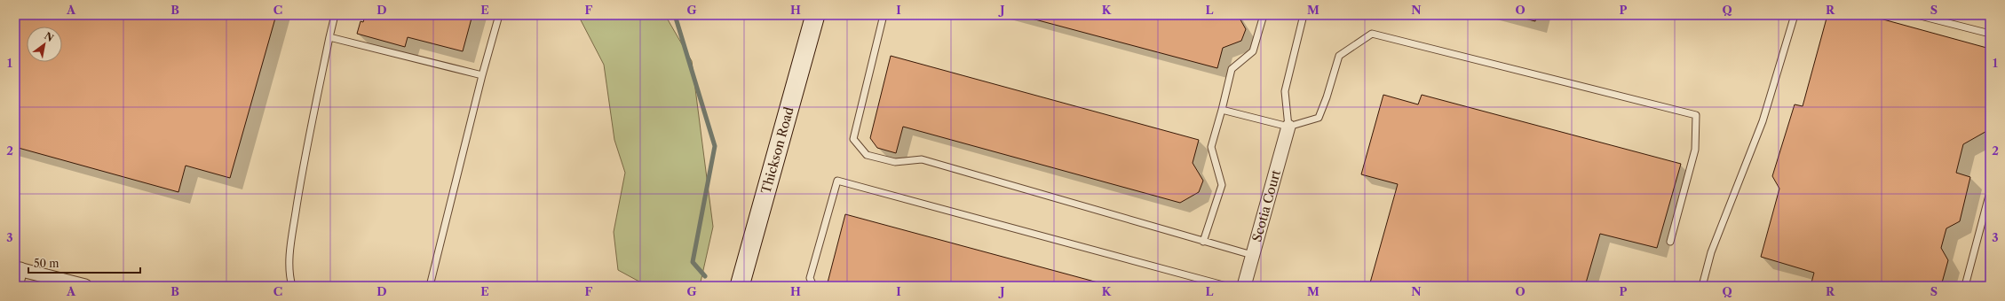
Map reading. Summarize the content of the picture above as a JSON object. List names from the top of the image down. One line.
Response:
{"streets":{"main road":["Thickson Road"],"street":["Scotia Court"]},"scale_bar":"50 m","north":"top right","grid":{"columns":["A","B","C","D","E","F","G","H","I","J","K","L","M","N","O","P","Q","R","S"],"rows":["1","2","3"]}}
